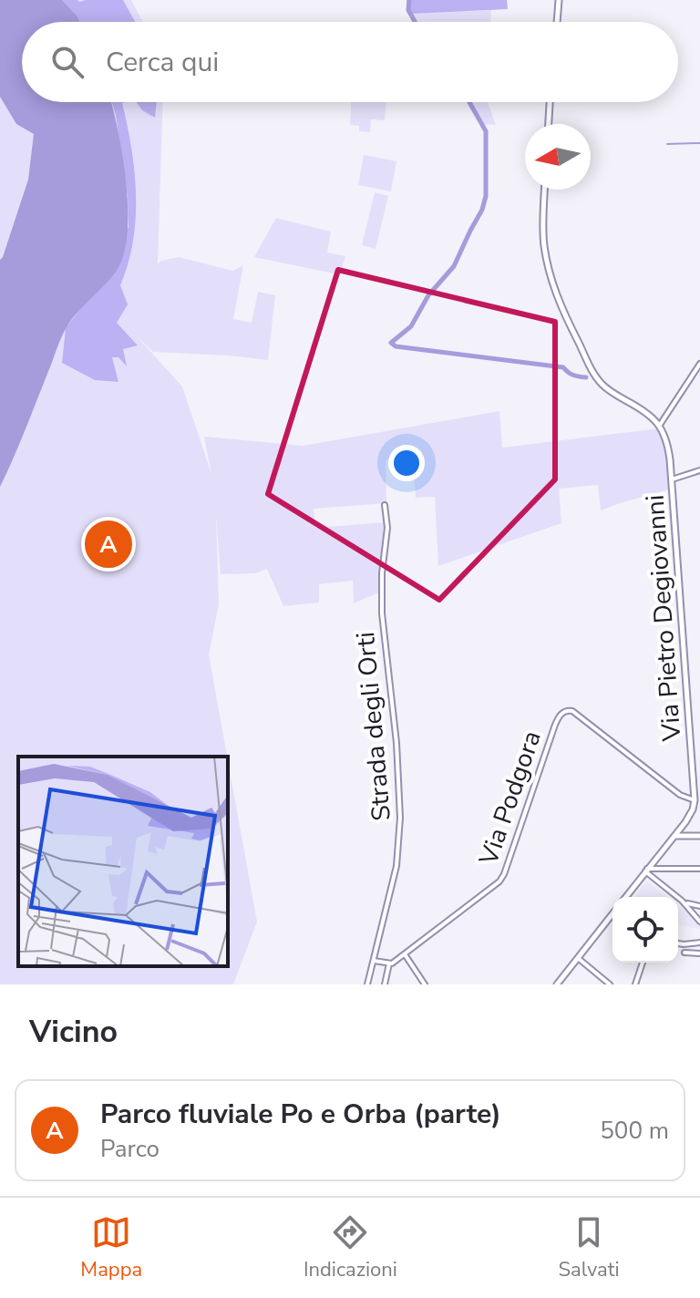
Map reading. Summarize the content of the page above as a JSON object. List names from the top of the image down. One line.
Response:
{"streets":{"street":["Via Pietro Degiovanni","Strada degli Orti","Via Podgora"]},"crossings":[["Via Pietro Degiovanni","Via Podgora"]],"north":"left","page":{"search":"Cerca qui","pins":"A","heading":"Vicino","list":[{"mark":"A","name":"Parco fluviale Po e Orba (parte)","note":"Parco","value":"500 m"}],"nav":["Mappa","Indicazioni","Salvati"]}}
